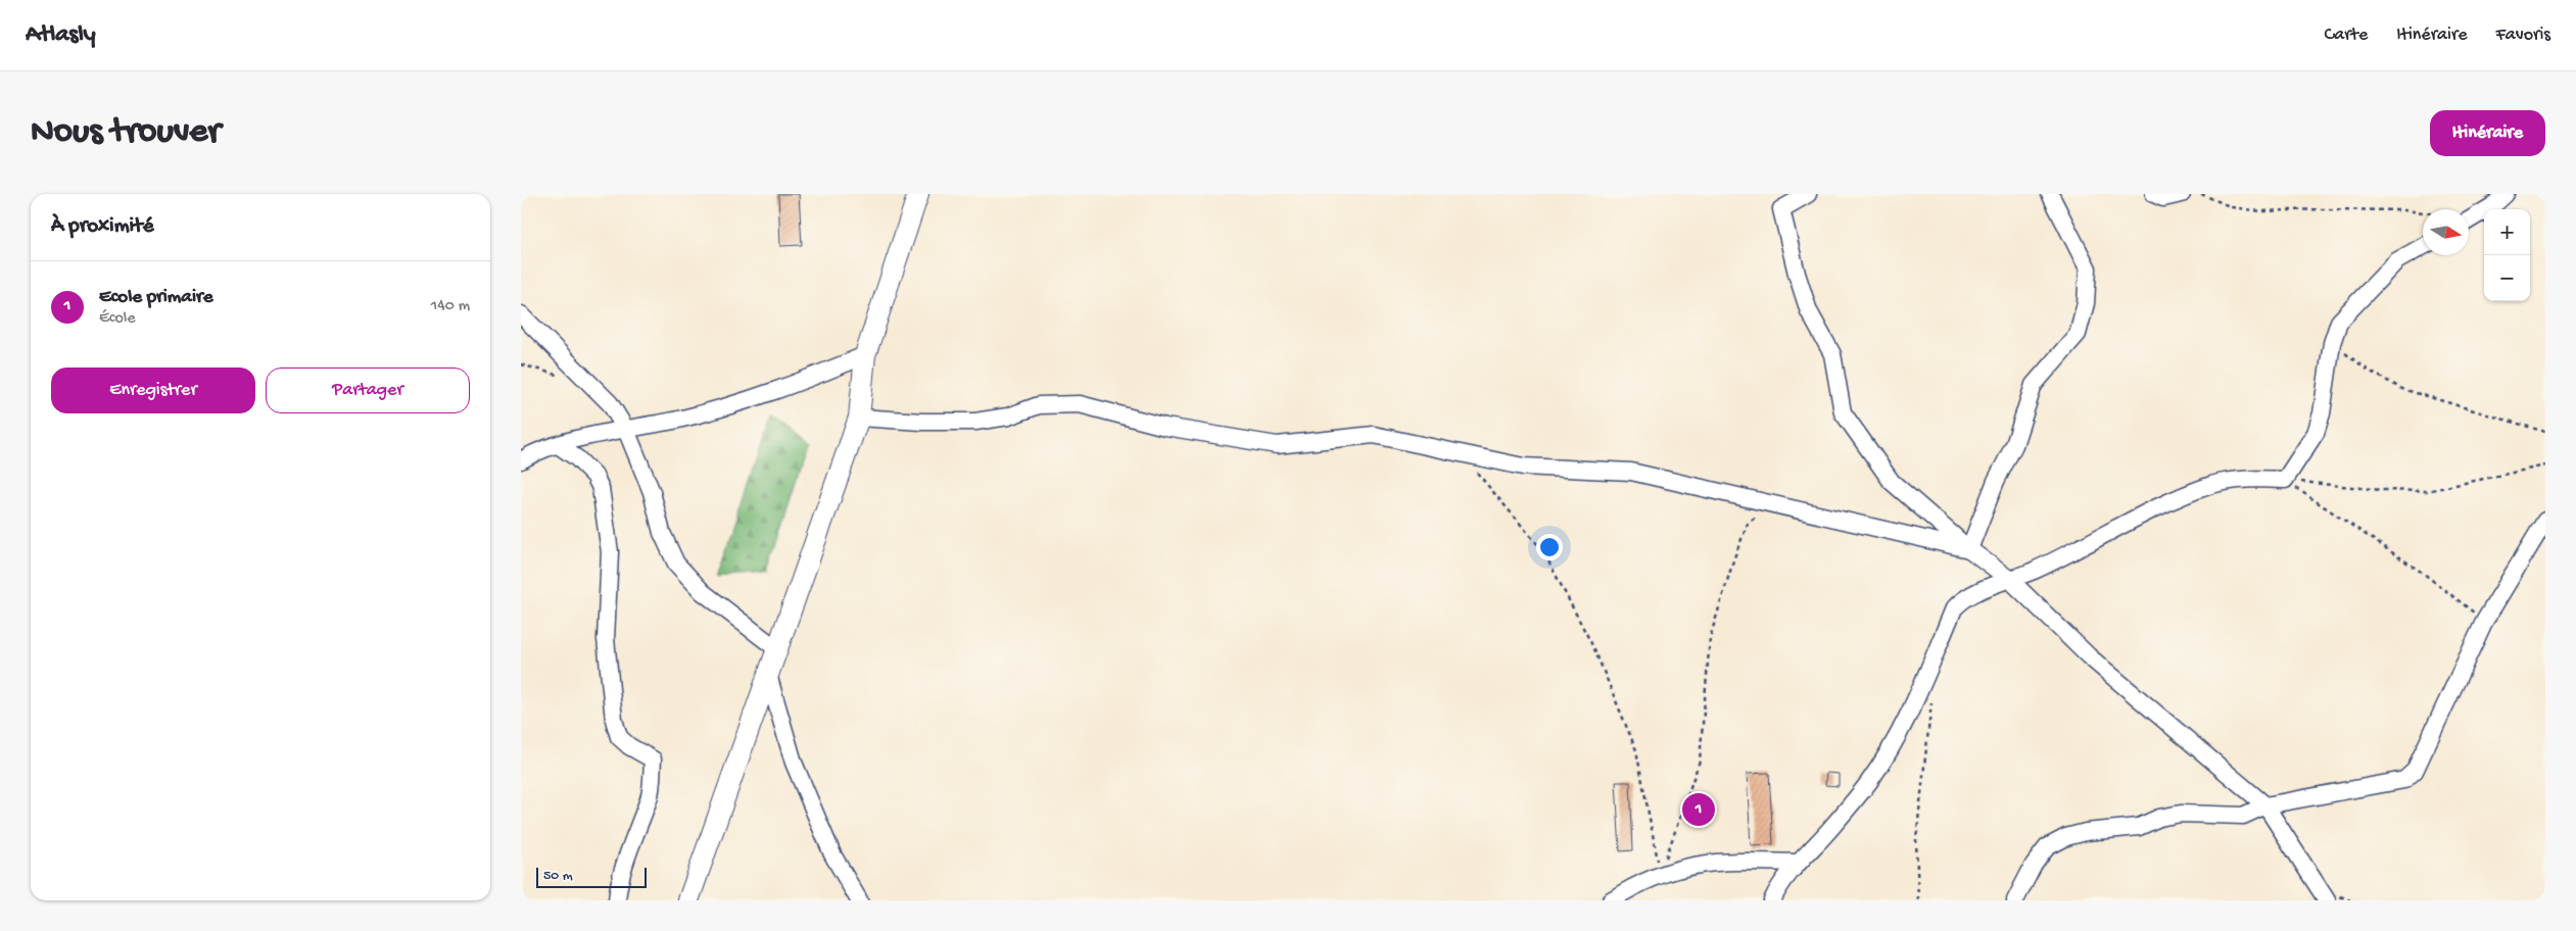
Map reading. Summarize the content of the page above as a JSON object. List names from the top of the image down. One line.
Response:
{"scale_bar":"50 m","north":"right","page":{"header":"Atlasly","nav":["Carte","Itinéraire","Favoris"],"buttons":["Itinéraire",["Enregistrer","Partager"]],"title":"Nous trouver","heading":"À proximité","map_buttons":["+","−"],"list":[{"mark":"1","name":"Ecole primaire","note":"École","value":"140 m"}],"pins":"1","scale":"50 m"}}
